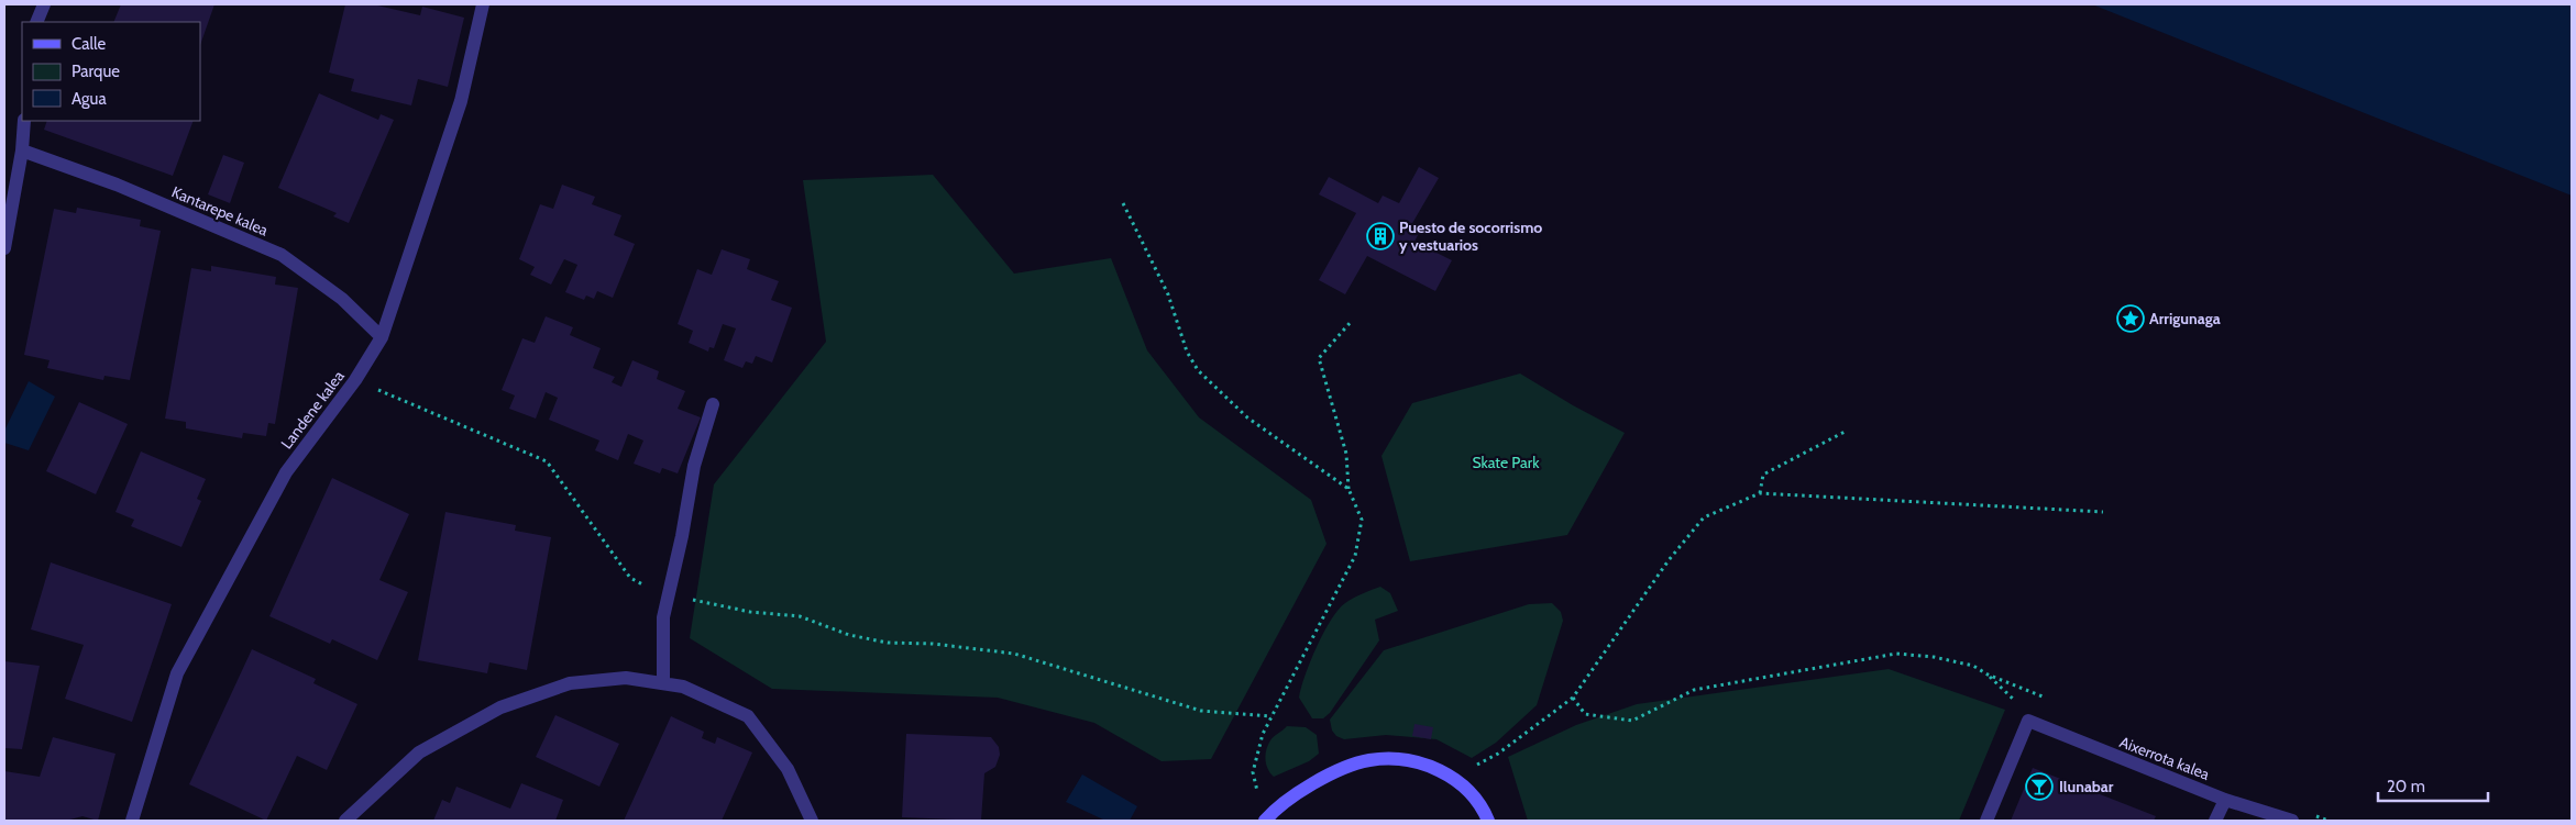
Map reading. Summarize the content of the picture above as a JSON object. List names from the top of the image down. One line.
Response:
{"streets":{"street":["Kantarepe kalea","Landene kalea","Aixerrota kalea"]},"crossings":[["Kantarepe kalea","Landene kalea"]],"parks":["Skate Park"],"places":{"building":["Puesto de socorrismo y vestuarios"],"place":["Arrigunaga"],"bar":["Ilunabar"]},"legend":["Calle","Parque","Agua"],"scale_bar":"20 m"}
